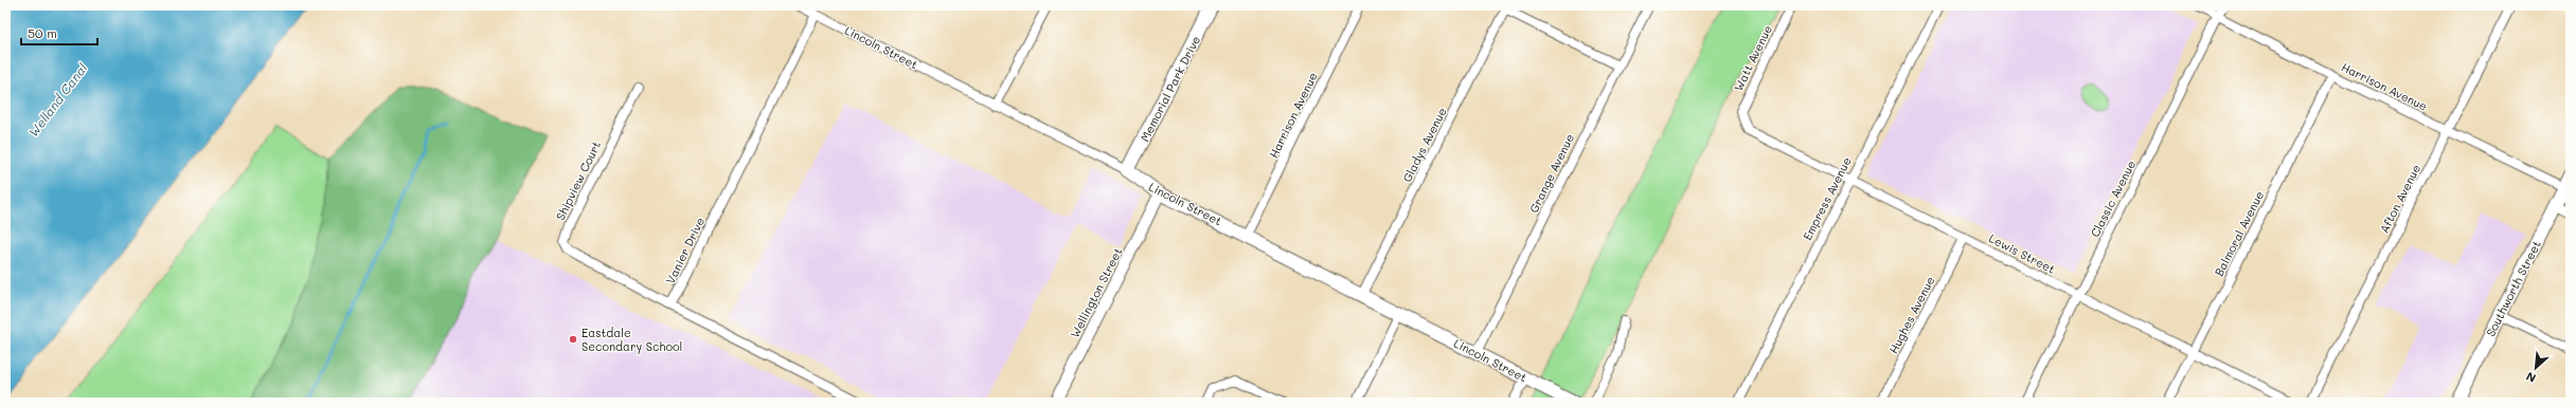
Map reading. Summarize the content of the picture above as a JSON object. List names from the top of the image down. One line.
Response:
{"streets":{"main road":["Lincoln Street","Memorial Park Drive","Southworth Street"],"street":["Watt Avenue","Harrison Avenue","Gladys Avenue","Grange Avenue","Shipview Court","Empress Avenue","Classic Avenue","Afton Avenue","Balmoral Avenue","Vanier Drive","Lewis Street","Wellington Street","Hughes Avenue"]},"crossings":[["Lincoln Street","Harrison Avenue"],["Lincoln Street","Memorial Park Drive"],["Lincoln Street","Gladys Avenue"],["Lincoln Street","Grange Avenue"],["Lincoln Street","Vanier Drive"],["Lincoln Street","Wellington Street"],["Watt Avenue","Lewis Street"],["Harrison Avenue","Classic Avenue"],["Harrison Avenue","Afton Avenue"],["Harrison Avenue","Balmoral Avenue"],["Harrison Avenue","Southworth Street"],["Shipview Court","Vanier Drive"],["Empress Avenue","Lewis Street"],["Classic Avenue","Lewis Street"],["Balmoral Avenue","Lewis Street"],["Lewis Street","Hughes Avenue"]],"water":["Welland Canal"],"places":["Eastdale Secondary School"],"scale_bar":"50 m","north":"bottom left"}
